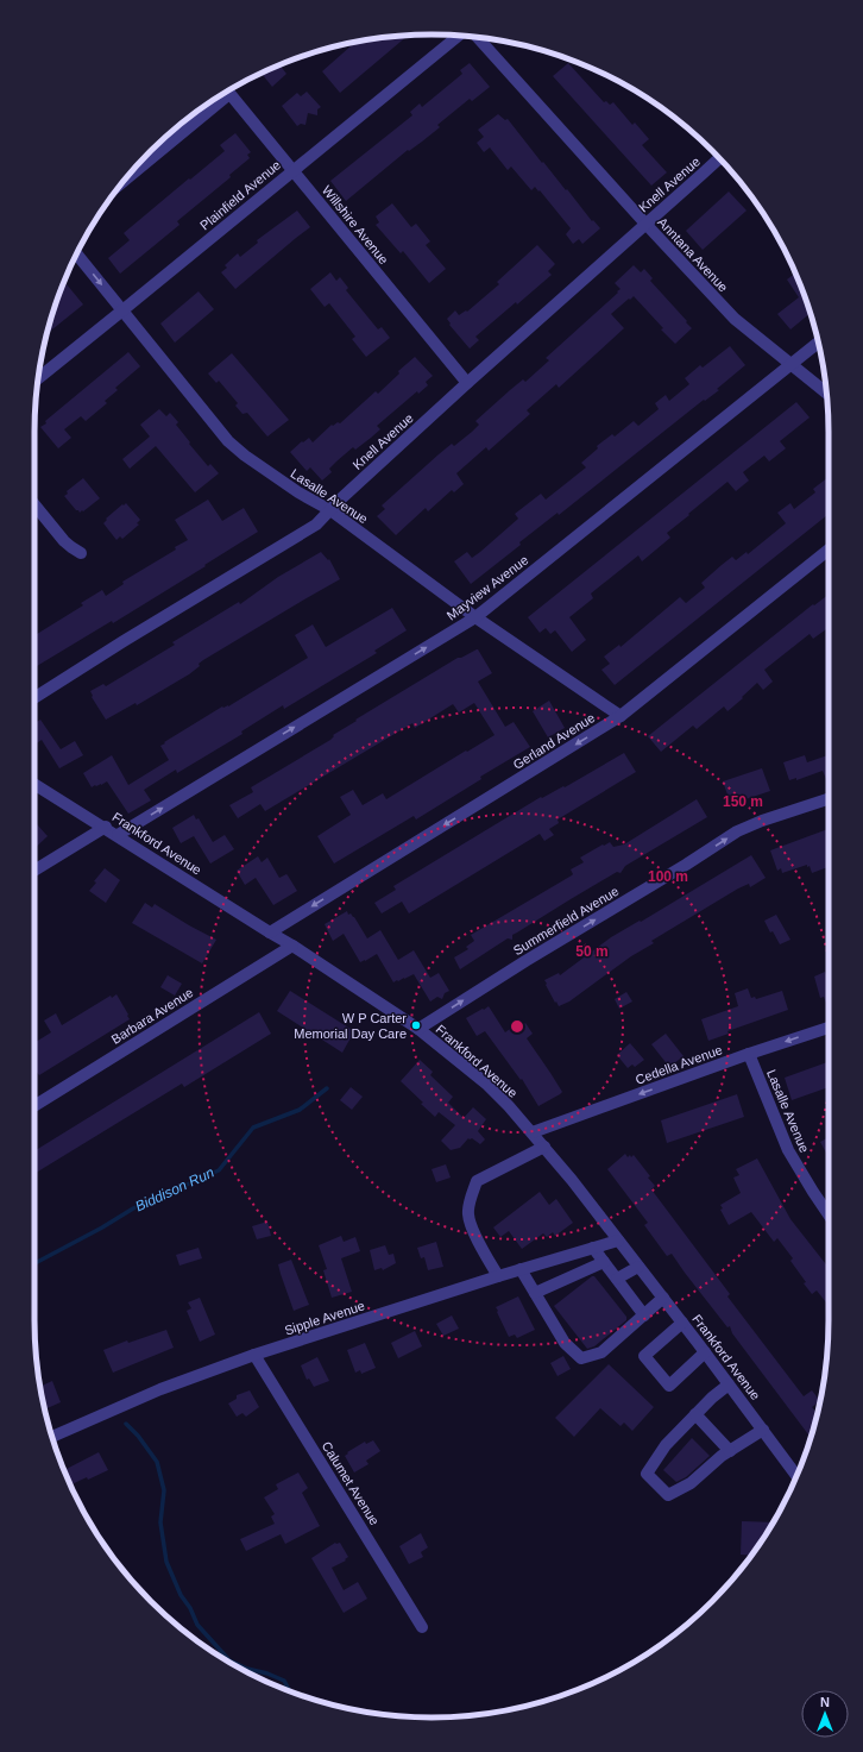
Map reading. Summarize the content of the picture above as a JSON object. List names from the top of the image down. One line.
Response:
{"streets":{"street":["Knell Avenue","Plainfield Avenue","Willshire Avenue","Anntana Avenue","Lasalle Avenue","Mayview Avenue","Gerland Avenue","Frankford Avenue","Summerfield Avenue","Barbara Avenue","Cedella Avenue","Sipple Avenue","Calumet Avenue"]},"crossings":[["Knell Avenue","Willshire Avenue"],["Knell Avenue","Anntana Avenue"],["Knell Avenue","Lasalle Avenue"],["Plainfield Avenue","Willshire Avenue"],["Plainfield Avenue","Lasalle Avenue"],["Anntana Avenue","Mayview Avenue"],["Lasalle Avenue","Mayview Avenue"],["Lasalle Avenue","Gerland Avenue"],["Lasalle Avenue","Cedella Avenue"],["Mayview Avenue","Frankford Avenue"],["Gerland Avenue","Frankford Avenue"],["Frankford Avenue","Summerfield Avenue"],["Frankford Avenue","Barbara Avenue"],["Frankford Avenue","Cedella Avenue"],["Frankford Avenue","Sipple Avenue"],["Sipple Avenue","Calumet Avenue"]],"one_way":["Mayview Avenue","Gerland Avenue","Summerfield Avenue","Cedella Avenue"],"water":["Biddison Run"],"places":["W P Carter Memorial Day Care"],"north":"top","rings":["150 m","100 m","50 m"]}
